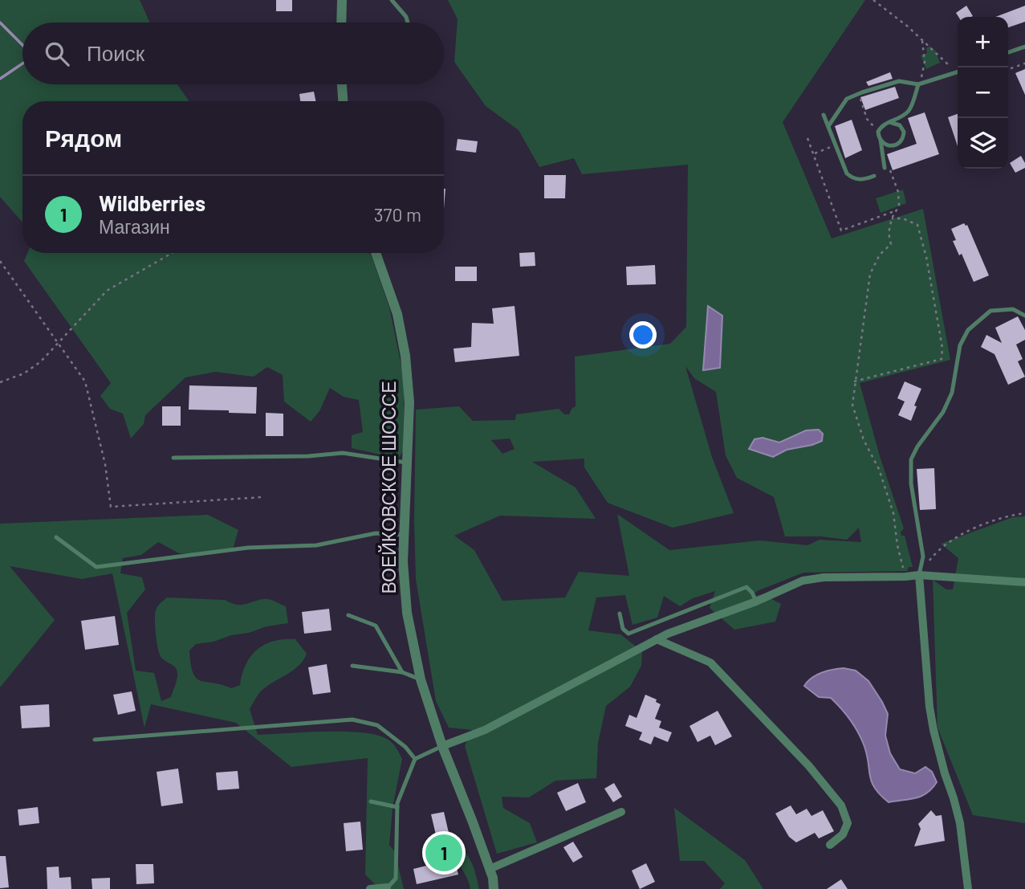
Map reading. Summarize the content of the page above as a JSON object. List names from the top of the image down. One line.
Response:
{"streets":{"street":["ВОЕЙКОВСКОЕ ШОССЕ"]},"page":{"map_buttons":["+","−"],"search":"Поиск","heading":"Рядом","list":[{"mark":"1","name":"Wildberries","note":"Магазин","value":"370 m"}],"pins":"1"}}
